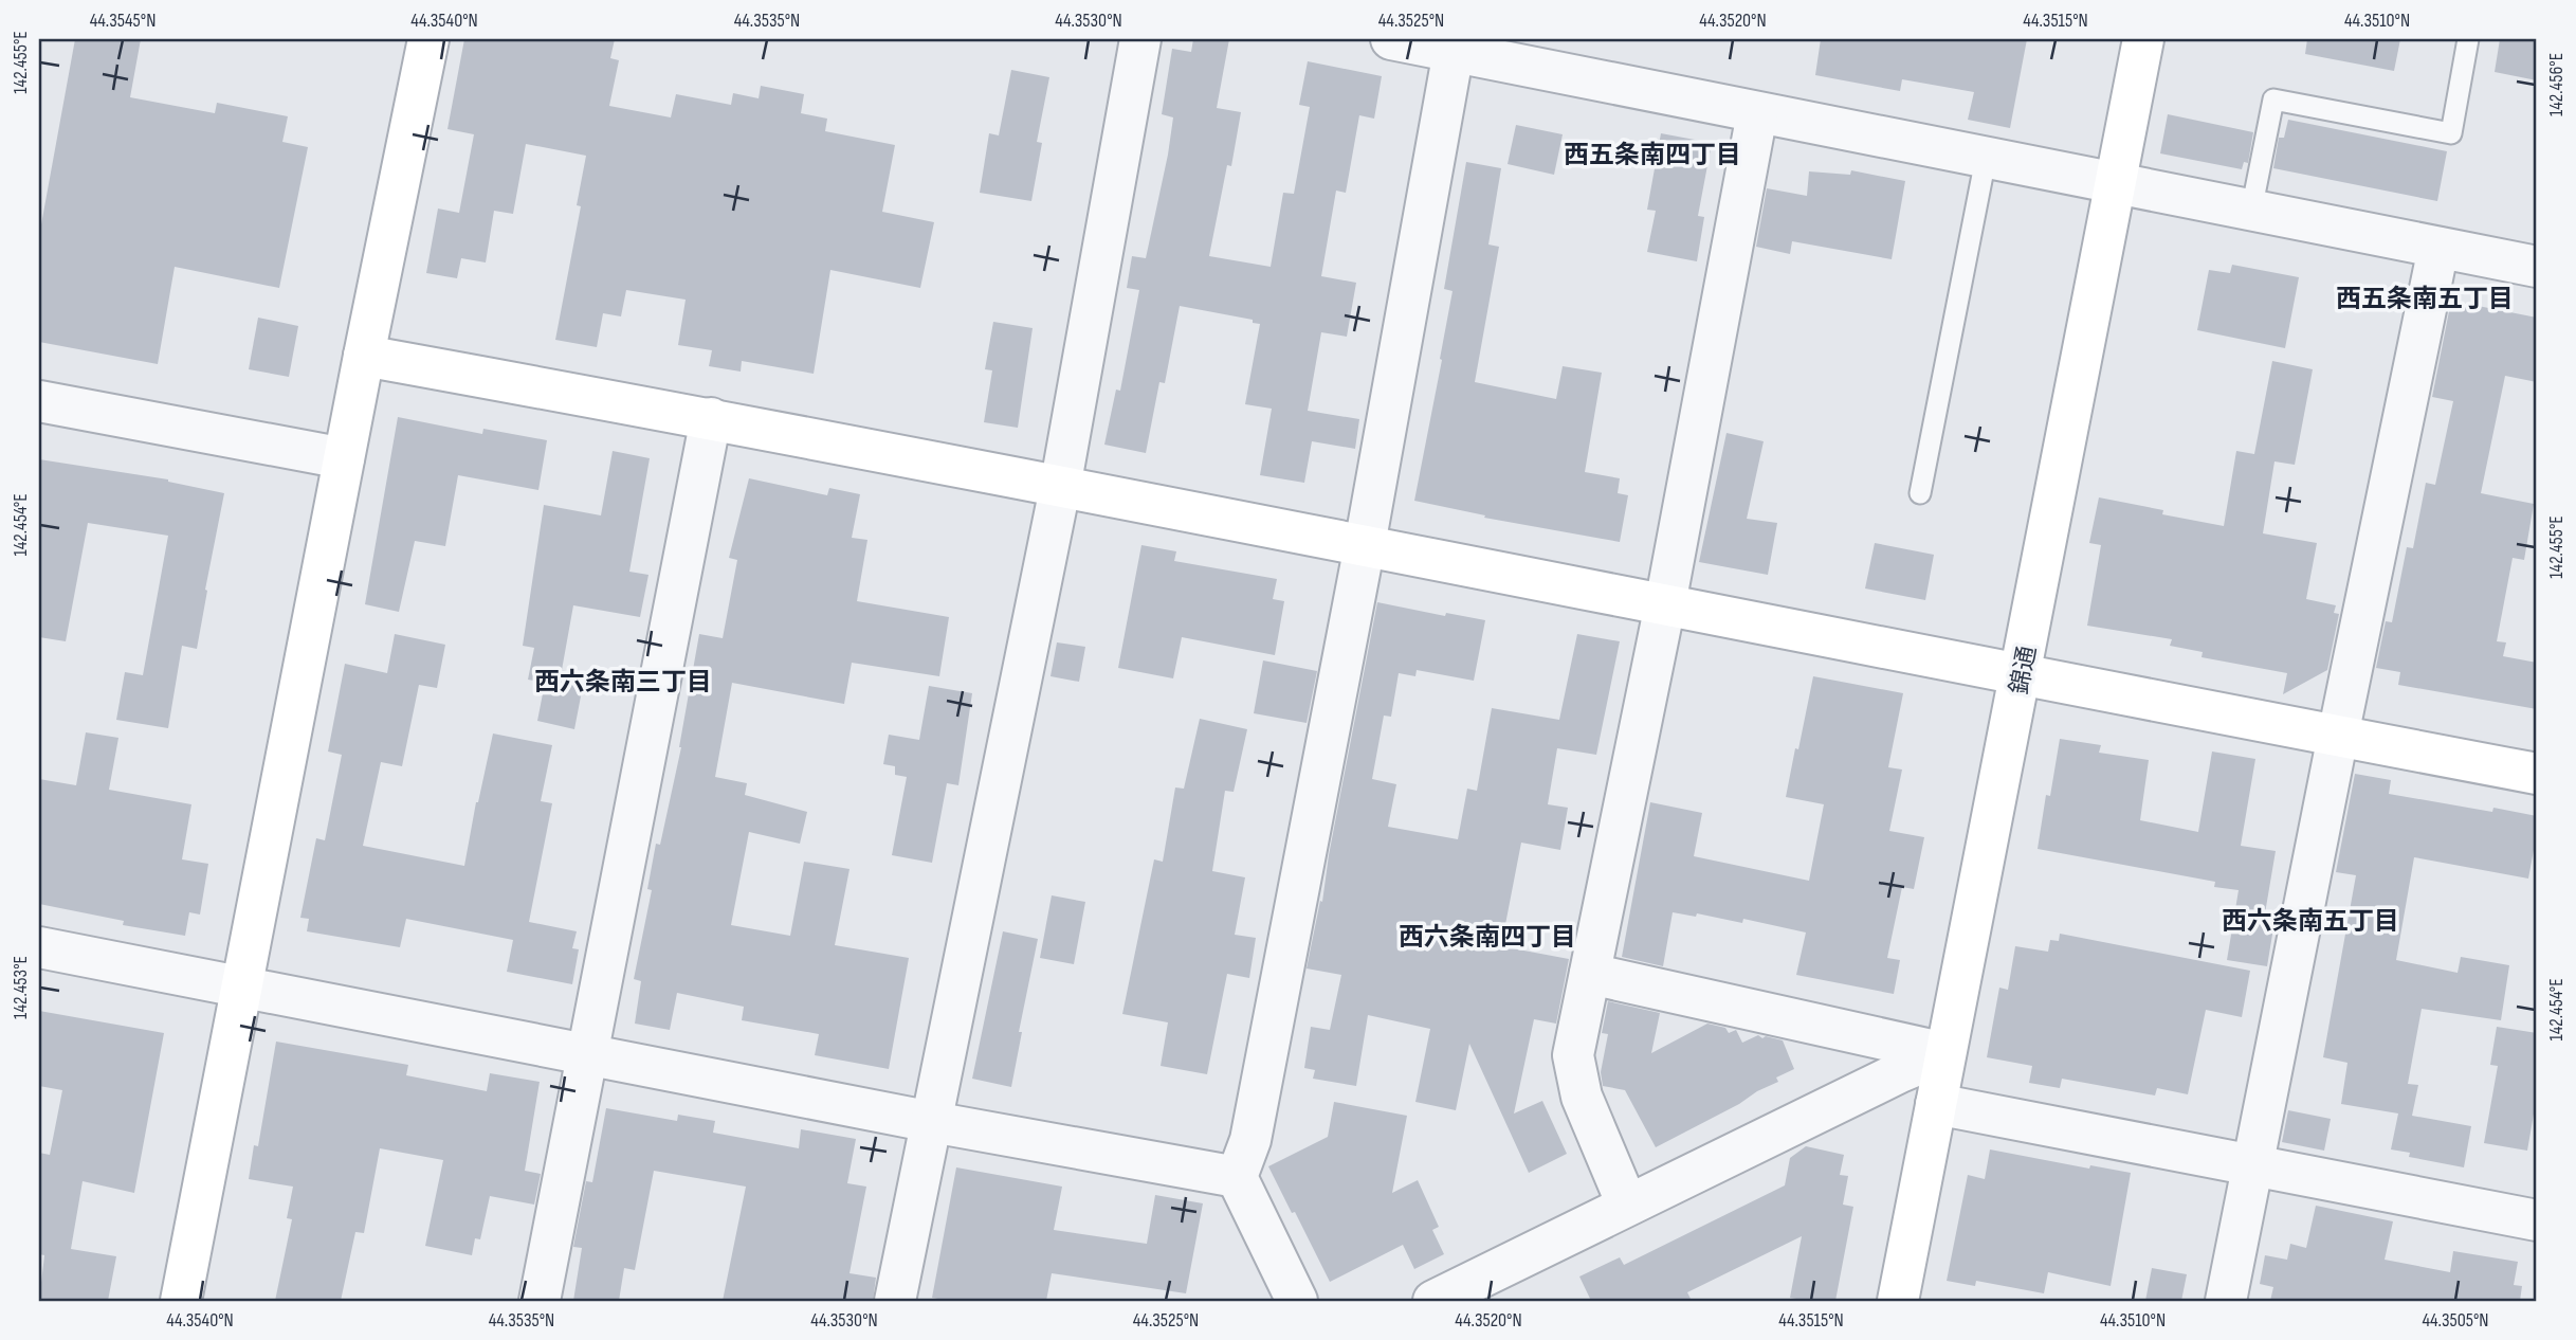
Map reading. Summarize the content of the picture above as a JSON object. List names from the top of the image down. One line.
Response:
{"streets":{"street":["錦通"]},"districts":["西五条南四丁目","西五条南五丁目","西六条南三丁目","西六条南五丁目","西六条南四丁目"],"coordinates":["44.3545°N","44.3540°N","44.3535°N","44.3530°N","44.3525°N","44.3520°N","44.3515°N","44.3510°N","142.455°E","142.456°E","142.454°E","142.453°E","44.3505°N"]}
